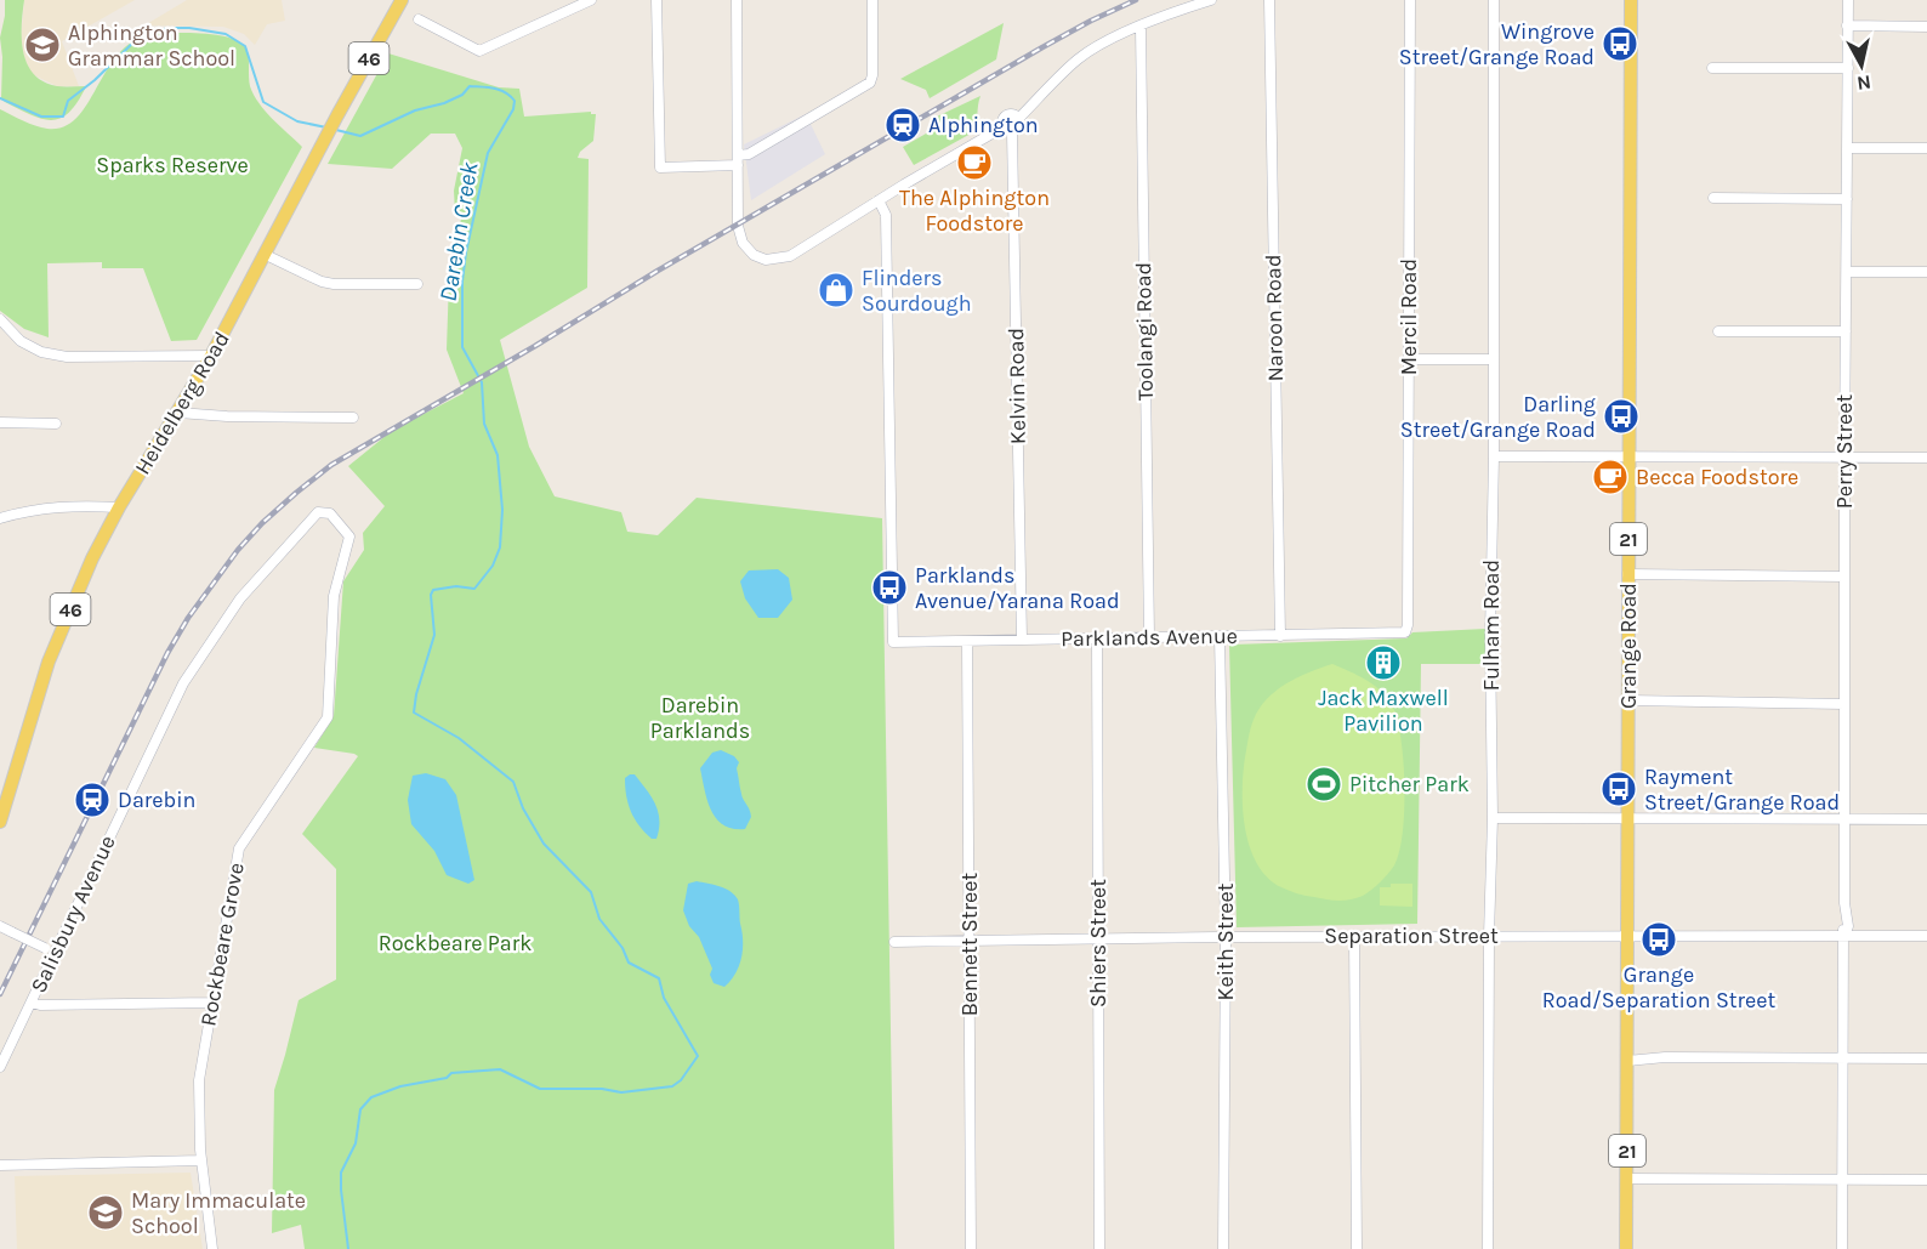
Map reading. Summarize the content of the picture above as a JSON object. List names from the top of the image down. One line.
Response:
{"streets":{"main road":["46","Heidelberg Road","21","Grange Road"],"street":["Mercil Road","Naroon Road","Toolangi Road","Kelvin Road","Perry Street","Fulham Road","Parklands Avenue","Salisbury Avenue","Separation Street","Keith Street","Shiers Street","Rockbeare Grove","Bennett Street"]},"crossings":[["Mercil Road","Parklands Avenue"],["Naroon Road","Parklands Avenue"],["Toolangi Road","Parklands Avenue"],["Kelvin Road","Parklands Avenue"],["Perry Street","Separation Street"],["Fulham Road","Separation Street"],["Parklands Avenue","Keith Street"],["Parklands Avenue","Shiers Street"],["Parklands Avenue","Bennett Street"],["Grange Road","Separation Street"],["Salisbury Avenue","Rockbeare Grove"],["Separation Street","Keith Street"],["Separation Street","Shiers Street"],["Separation Street","Bennett Street"]],"water":["Darebin Creek"],"parks":["Sparks Reserve","Darebin Parklands","Rockbeare Park"],"places":{"bus stop":["Wingrove Street/Grange Road","Darling Street/Grange Road","Parklands Avenue/Yarana Road","Rayment Street/Grange Road","Grange Road/Separation Street"],"school or university":["Alphington Grammar School","Mary Immaculate School"],"station":["Alphington","Darebin"],"cafe":["The Alphington Foodstore","Becca Foodstore"],"shop":["Flinders Sourdough"],"building":["Jack Maxwell Pavilion"],"sports":["Pitcher Park"]},"north":"bottom"}
